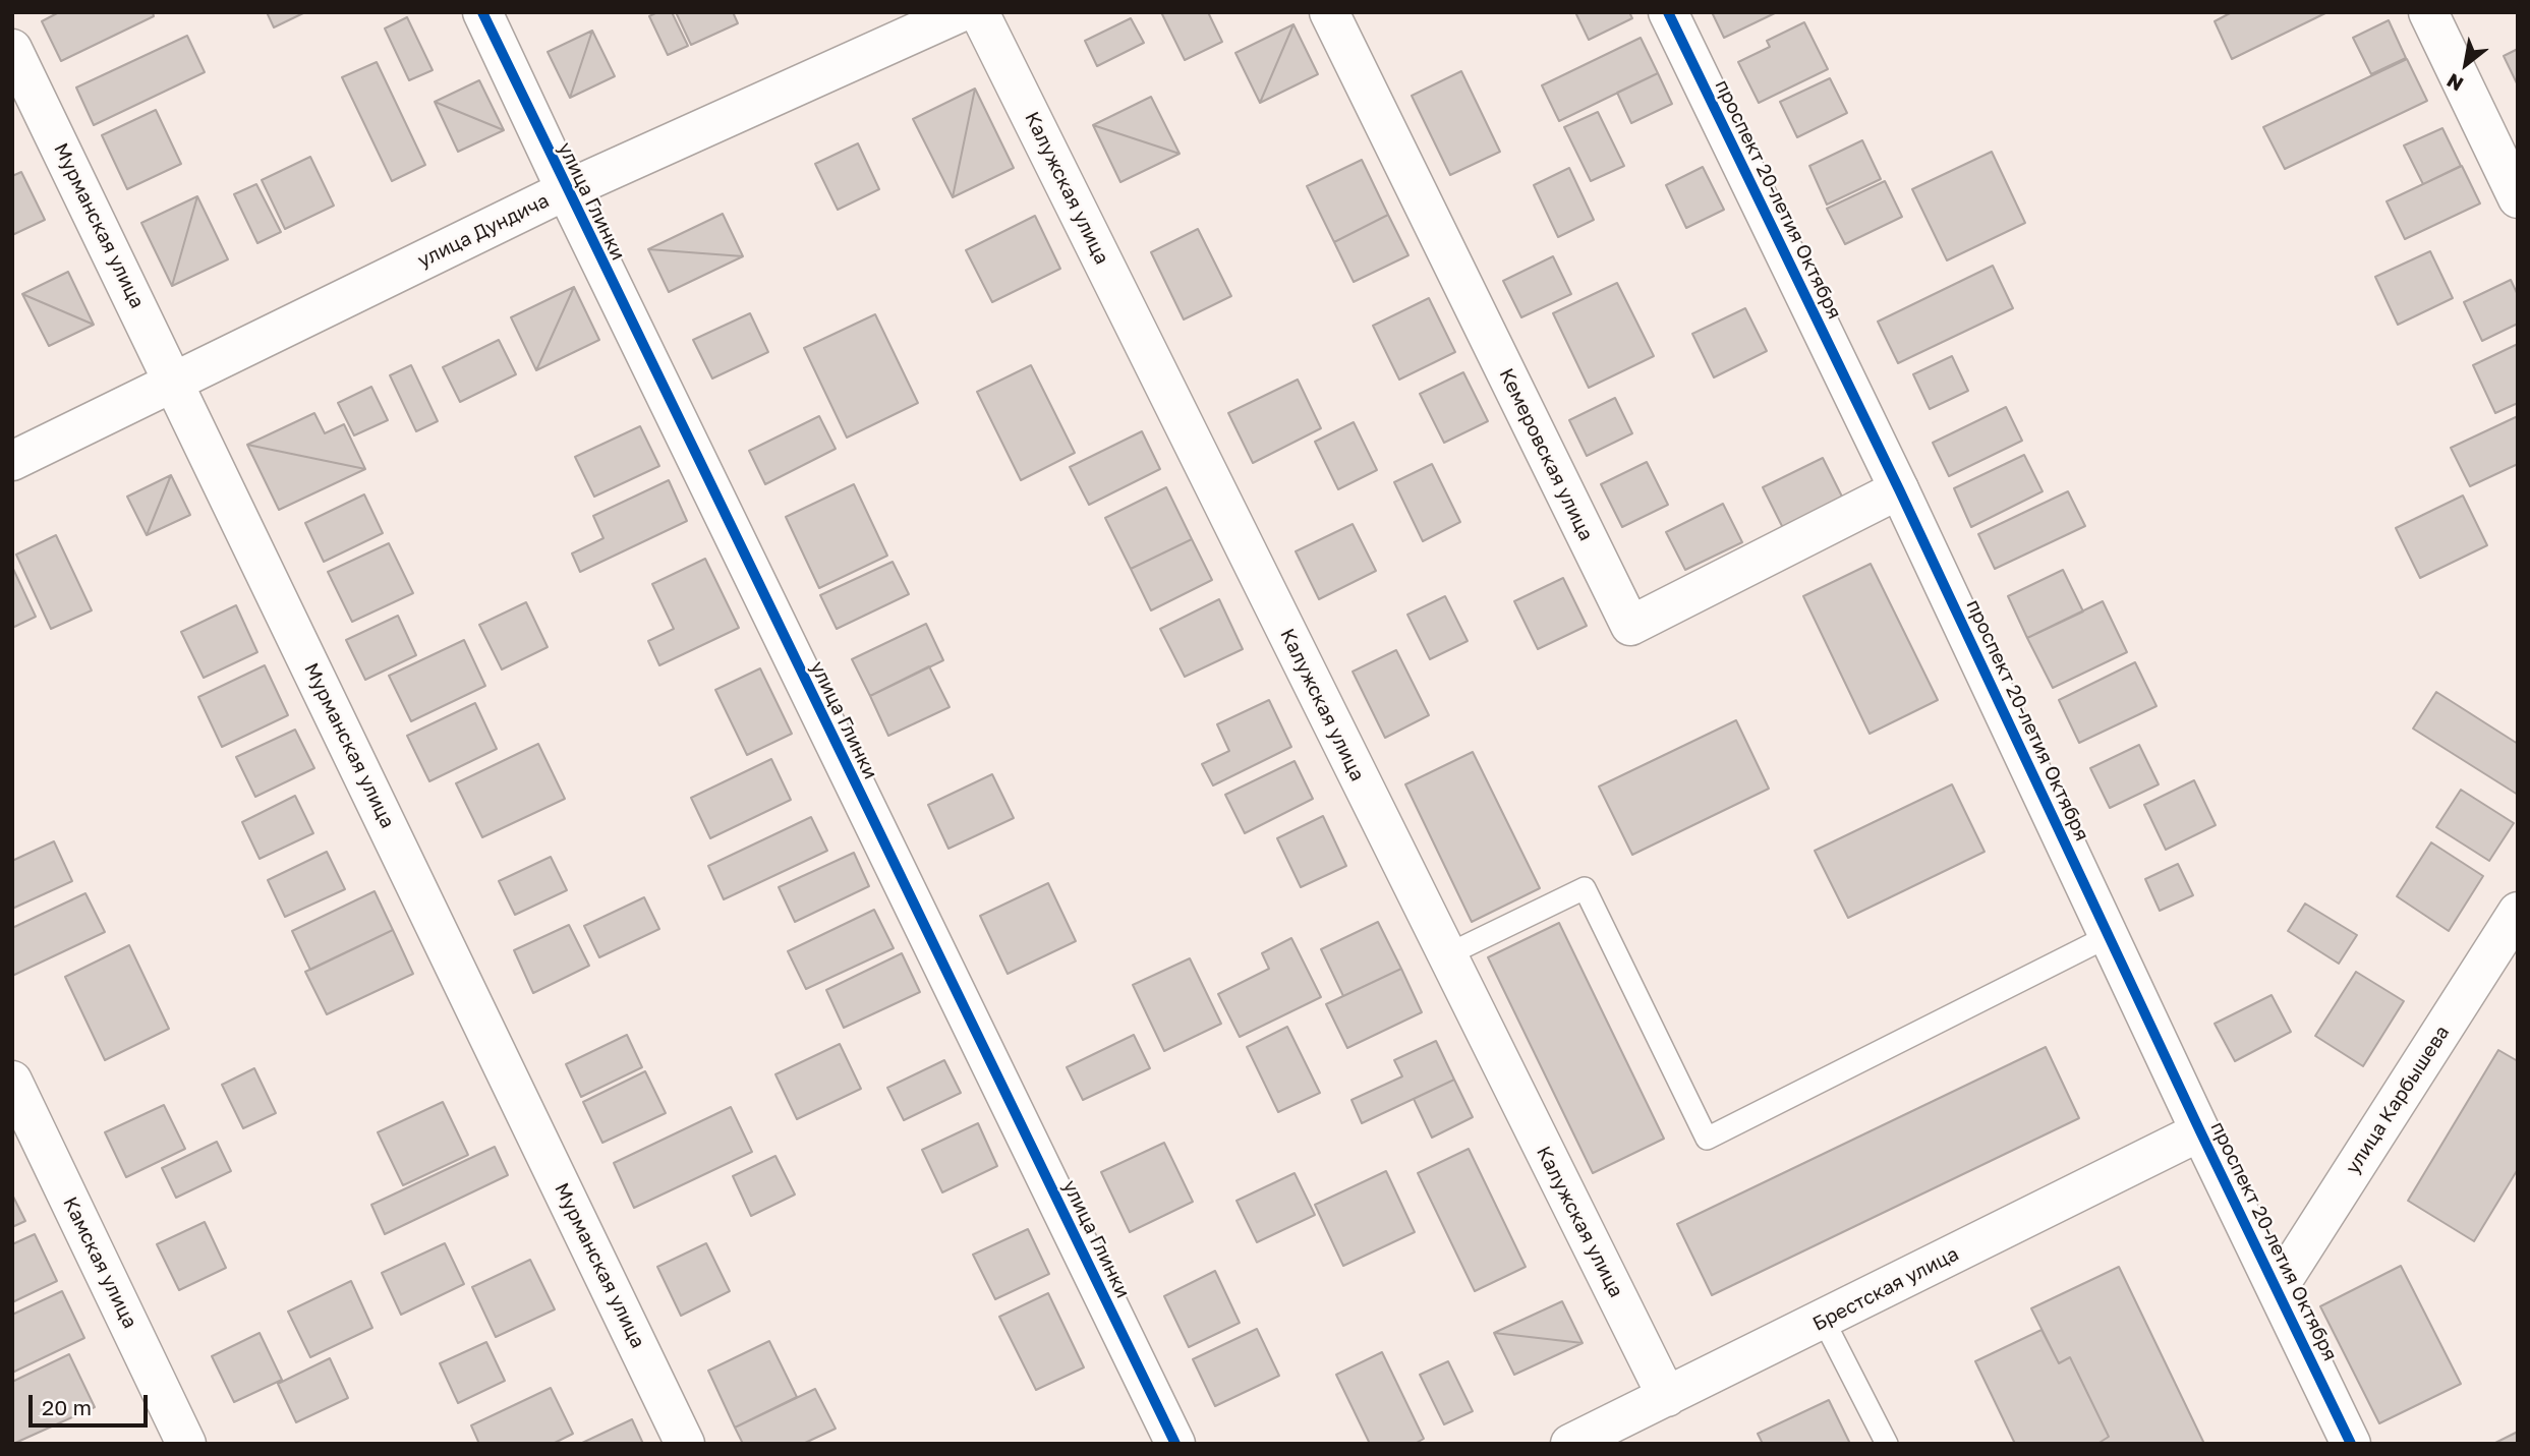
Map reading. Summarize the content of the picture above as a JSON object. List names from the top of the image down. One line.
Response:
{"streets":{"street":["Калужская улица","проспект 20-летия Октября","улица Глинки","Мурманская улица","улица Дундича","Кемеровская улица","улица Карбышева","Камская улица","Брестская улица"]},"crossings":[["Калужская улица","Брестская улица"],["проспект 20-летия Октября","Кемеровская улица"],["проспект 20-летия Октября","улица Карбышева"],["проспект 20-летия Октября","Брестская улица"],["улица Глинки","улица Дундича"],["Мурманская улица","улица Дундича"]],"scale_bar":"20 m","north":"bottom left"}
